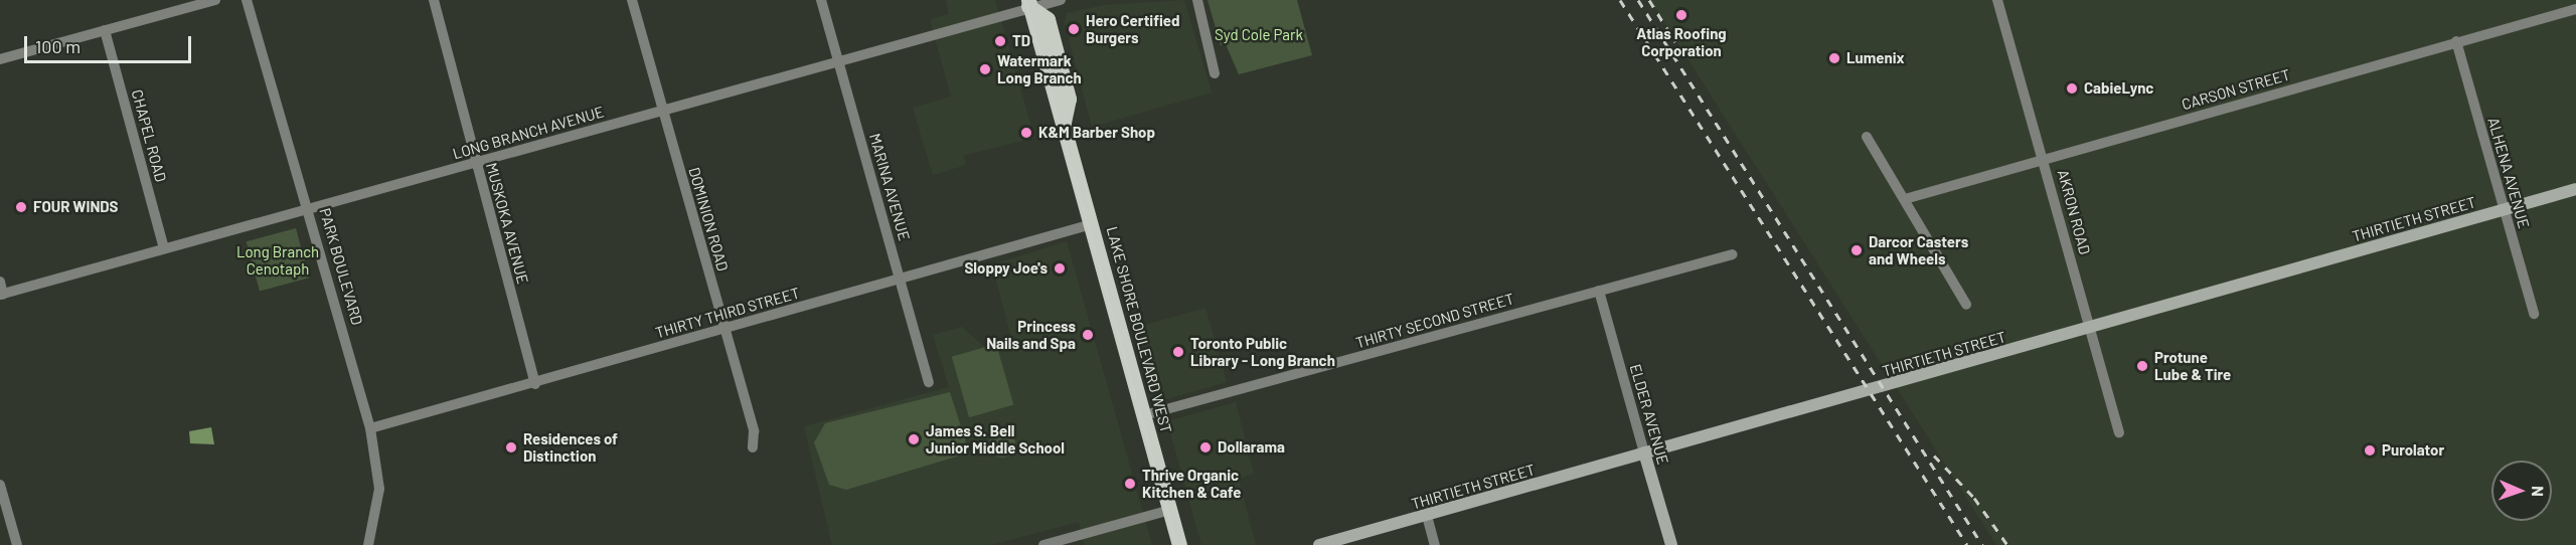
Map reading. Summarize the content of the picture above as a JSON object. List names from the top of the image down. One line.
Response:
{"streets":{"main road":["LAKE SHORE BOULEVARD WEST"],"street":["CARSON STREET","LONG BRANCH AVENUE","CHAPEL ROAD","ALHENA AVENUE","MARINA AVENUE","AKRON ROAD","DOMINION ROAD","THIRTIETH STREET","MUSKOKA AVENUE","PARK BOULEVARD","THIRTY THIRD STREET","THIRTY SECOND STREET","ELDER AVENUE"]},"crossings":[["CARSON STREET","ALHENA AVENUE"],["CARSON STREET","AKRON ROAD"],["LONG BRANCH AVENUE","CHAPEL ROAD"],["LONG BRANCH AVENUE","MARINA AVENUE"],["LONG BRANCH AVENUE","DOMINION ROAD"],["LONG BRANCH AVENUE","MUSKOKA AVENUE"],["LONG BRANCH AVENUE","PARK BOULEVARD"],["LONG BRANCH AVENUE","LAKE SHORE BOULEVARD WEST"],["ALHENA AVENUE","THIRTIETH STREET"],["MARINA AVENUE","THIRTY THIRD STREET"],["AKRON ROAD","THIRTIETH STREET"],["DOMINION ROAD","THIRTY THIRD STREET"],["THIRTIETH STREET","ELDER AVENUE"],["MUSKOKA AVENUE","THIRTY THIRD STREET"],["PARK BOULEVARD","THIRTY THIRD STREET"],["THIRTY THIRD STREET","LAKE SHORE BOULEVARD WEST"],["THIRTY SECOND STREET","LAKE SHORE BOULEVARD WEST"],["THIRTY SECOND STREET","ELDER AVENUE"]],"parks":["Syd Cole Park","Long Branch Cenotaph"],"places":["Atlas Roofing Corporation","Hero Certified Burgers","TD","Lumenix","Watermark Long Branch","CabieLync","K&M Barber Shop","FOUR WINDS","Darcor Casters and Wheels","Sloppy Joe's","Princess Nails and Spa","Toronto Public Library - Long Branch","Protune Lube & Tire","James S. Bell Junior Middle School","Residences of Distinction","Dollarama","Purolator","Thrive Organic Kitchen & Cafe"],"scale_bar":"100 m","north":"right"}
